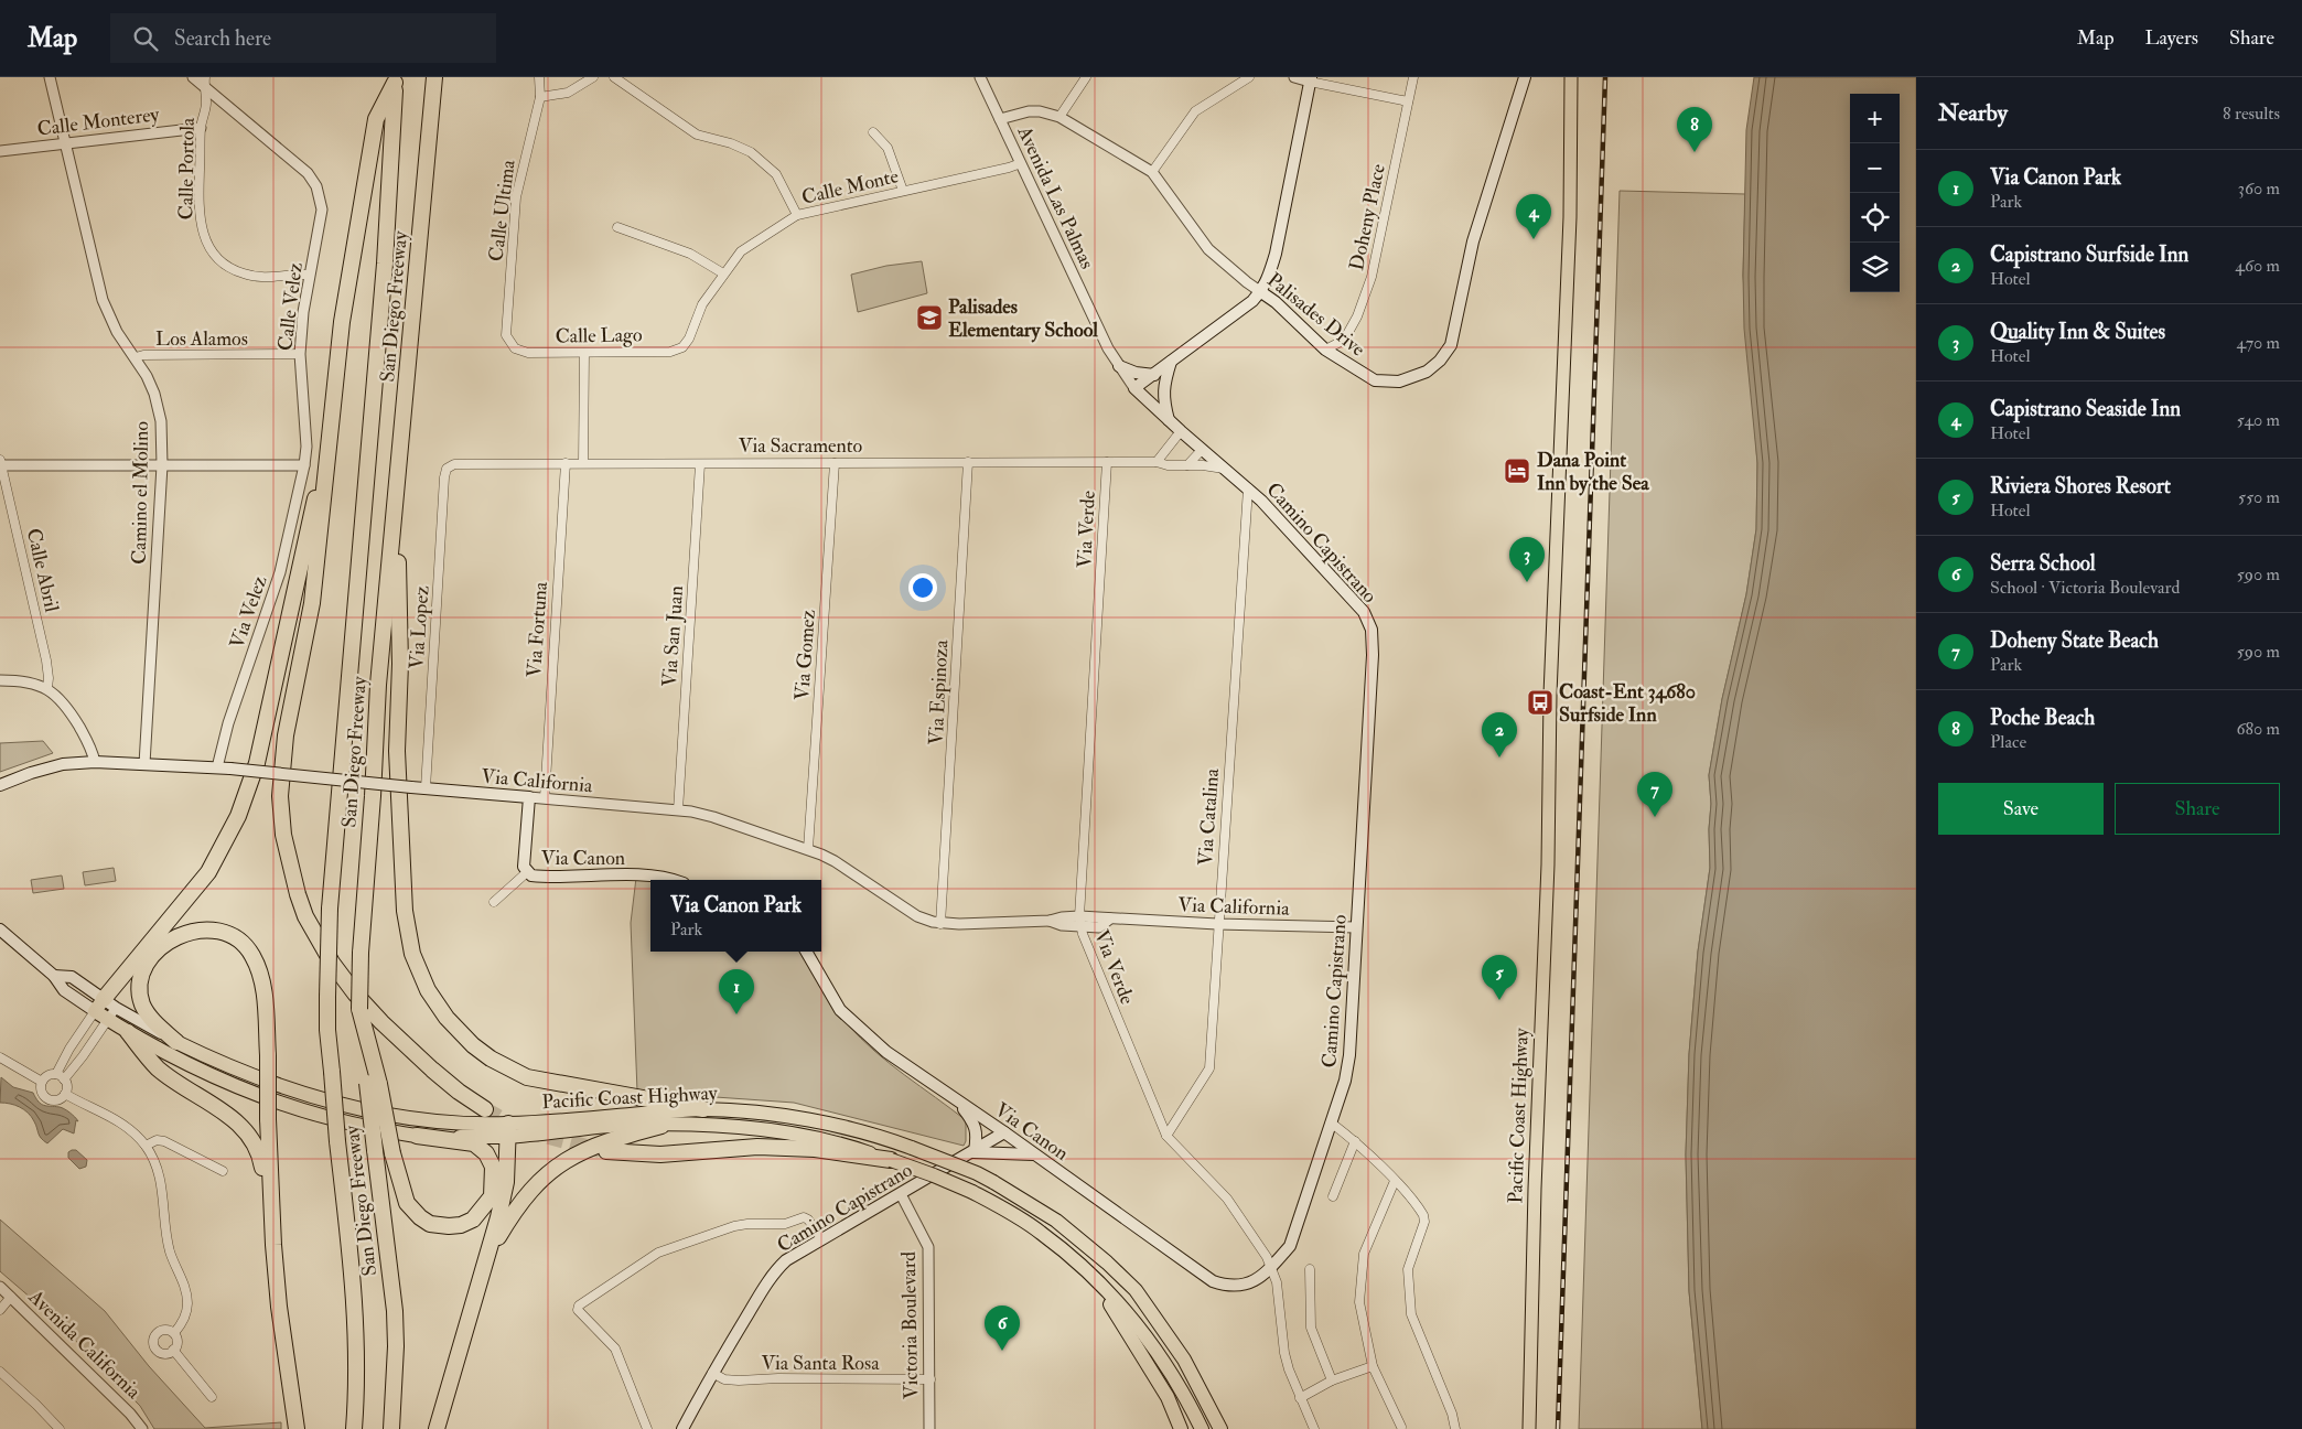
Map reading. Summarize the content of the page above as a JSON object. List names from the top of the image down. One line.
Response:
{"streets":{"highway":["San Diego Freeway","Pacific Coast Highway"],"main road":["Palisades Drive","Camino Capistrano","Via California","Via Canon"],"street":["Calle Monterey","Calle Portola","Calle Monte","Avenida Las Palmas","Calle Ultima","Doheny Place","Calle Velez","Calle Lago","Los Alamos","Via Sacramento","Camino el Molino","Via Verde","Calle Abril","Via Velez","Via Lopez","Via Fortuna","Via San Juan","Via Gomez","Via Espinoza","Via Catalina","Victoria Boulevard","Avenida California","Via Santa Rosa"]},"crossings":[["Calle Monterey","Calle Portola"],["Calle Monterey","Camino el Molino"],["Calle Portola","Calle Velez"],["Calle Monte","Avenida Las Palmas"],["Calle Monte","Calle Lago"],["Avenida Las Palmas","Palisades Drive"],["Avenida Las Palmas","Camino Capistrano"],["Calle Ultima","Calle Lago"],["Doheny Place","Palisades Drive"],["Calle Velez","Los Alamos"],["Calle Velez","Via Velez"],["Los Alamos","Camino el Molino"],["Via Sacramento","Via Verde"],["Via Sacramento","Camino Capistrano"],["Via Sacramento","Via Lopez"],["Via Sacramento","Via Fortuna"],["Via Sacramento","Via San Juan"],["Via Sacramento","Via Gomez"],["Via Sacramento","Via Espinoza"],["Camino el Molino","Via California"],["Via Verde","Camino Capistrano"],["Via Verde","Via California"],["Via Verde","Via Catalina"],["Via Verde","Via Canon"],["Camino Capistrano","Via California"],["Camino Capistrano","Via Catalina"],["Camino Capistrano","Via Canon"],["Camino Capistrano","Victoria Boulevard"],["Camino Capistrano","Via Santa Rosa"],["Via Velez","Via California"],["Via Lopez","Via California"],["Via Fortuna","Via California"],["Via San Juan","Via California"],["Via Gomez","Via California"],["Via Espinoza","Via California"],["Via California","Via Catalina"],["Victoria Boulevard","Via Santa Rosa"]],"places":{"school or university":["Palisades Elementary School"],"hotel":["Dana Point Inn by the Sea"],"bus stop":["Coast-Ent 34680 Surfside Inn"]},"page":{"header":"Map","search":"Search here","nav":["Map","Layers","Share"],"heading":["Nearby","8 results"],"map_buttons":["+","−"],"pins":["8","4","3","2","7","5","1","6"],"list":[{"mark":"1","name":"Via Canon Park","note":"Park","value":"360 m"},{"mark":"2","name":"Capistrano Surfside Inn","note":"Hotel","value":"460 m"},{"mark":"3","name":"Quality Inn & Suites","note":"Hotel","value":"470 m"},{"mark":"4","name":"Capistrano Seaside Inn","note":"Hotel","value":"540 m"},{"mark":"5","name":"Riviera Shores Resort","note":"Hotel","value":"550 m"},{"mark":"6","name":"Serra School","note":"School · Victoria Boulevard","value":"590 m"},{"mark":"7","name":"Doheny State Beach","note":"Park","value":"590 m"},{"mark":"8","name":"Poche Beach","note":"Place","value":"680 m"}],"buttons":["Save","Share"],"popup":["Via Canon Park","Park"]}}
